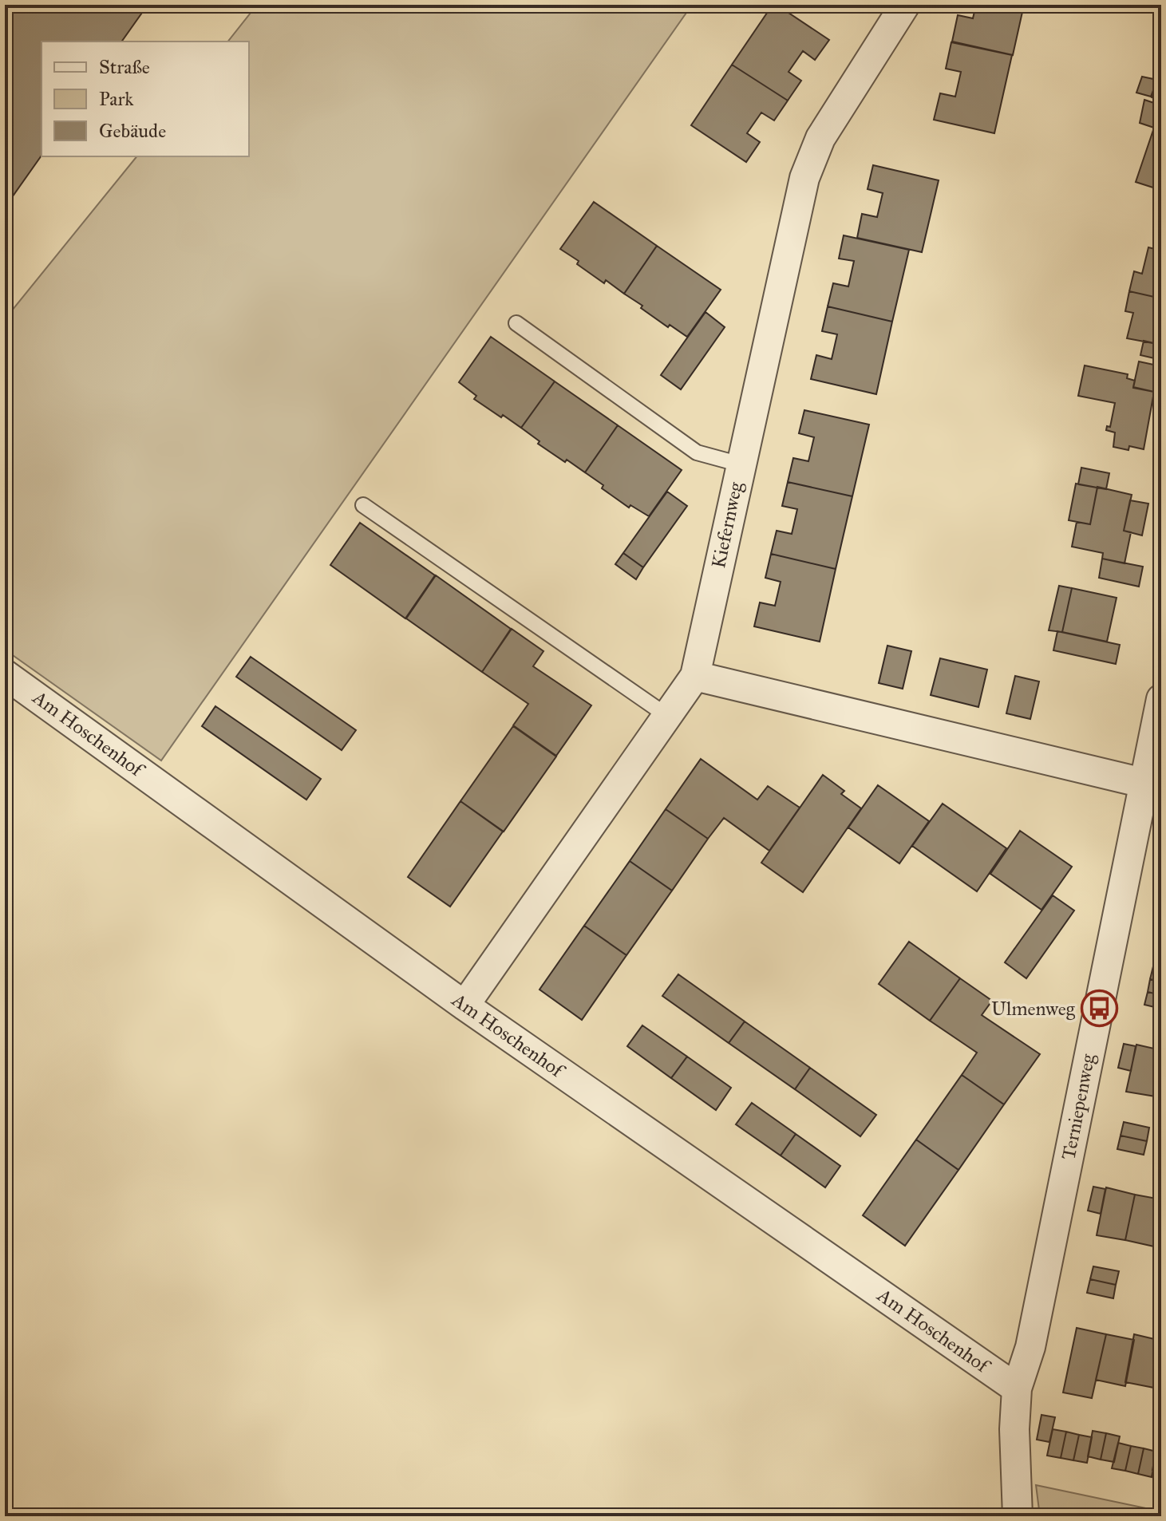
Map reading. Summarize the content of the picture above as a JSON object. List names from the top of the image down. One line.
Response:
{"streets":{"street":["Kiefernweg","Am Hoschenhof","Terniepenweg"]},"crossings":[["Kiefernweg","Am Hoschenhof"],["Am Hoschenhof","Terniepenweg"]],"places":{"bus stop":["Ulmenweg"]},"legend":["Straße","Park","Gebäude"]}
